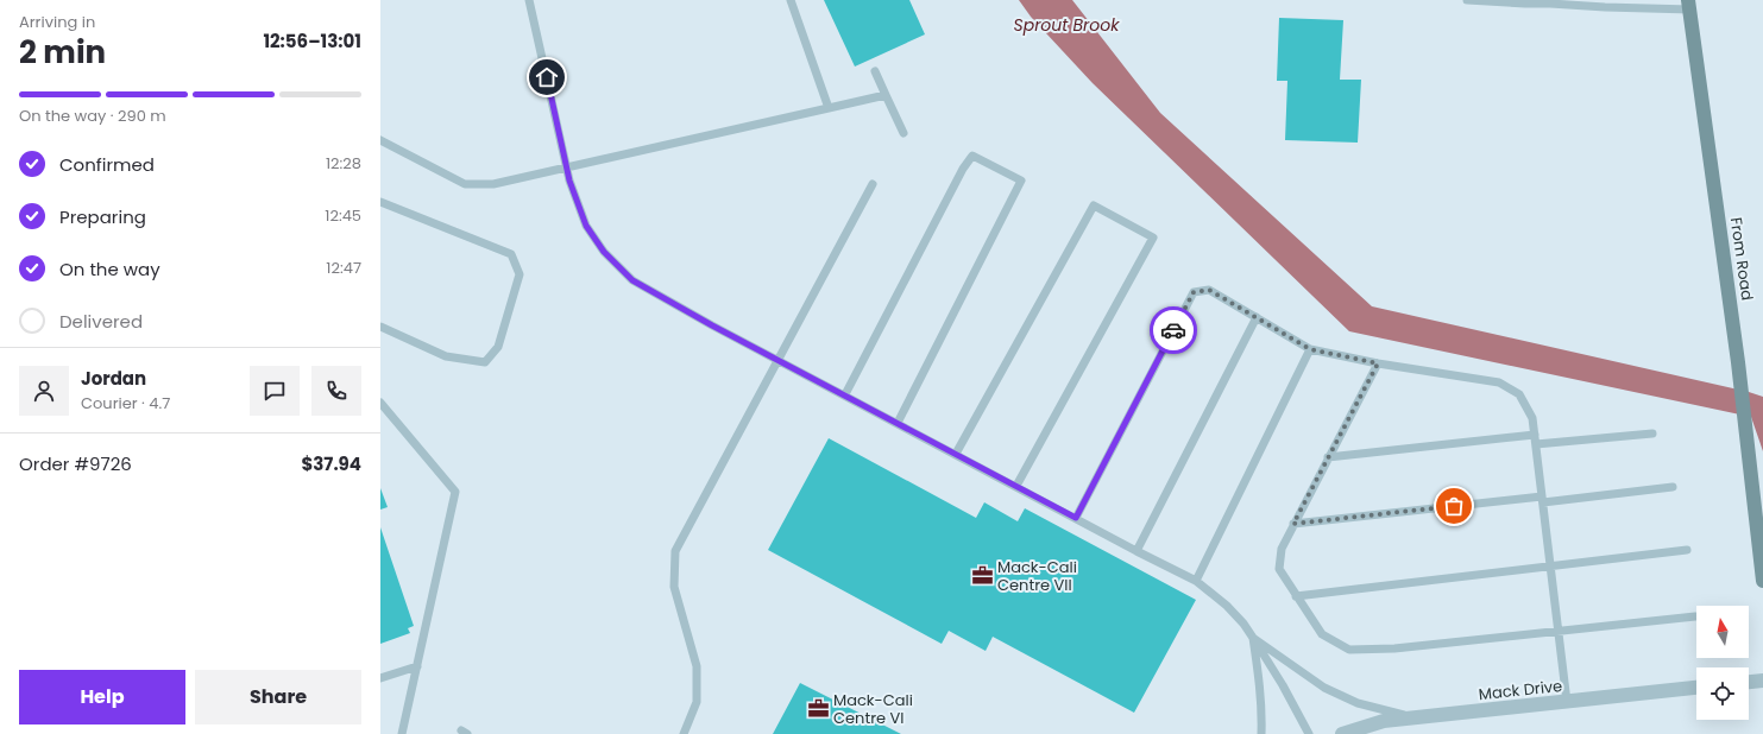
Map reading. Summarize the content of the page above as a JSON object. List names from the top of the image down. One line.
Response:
{"streets":{"street":["From Road","Mack Drive"]},"water":["Sprout Brook"],"places":{"office":["Mack-Cali Centre VII","Mack-Cali Centre VI"]},"north":"top","page":{"heading":["2 min","Arriving in","12:56–13:01"],"panel":["Jordan","Courier · 4.7","Order #9726","$37.94"],"bar":"On the way · 290 m","list":[["Confirmed","12:28"],["Preparing","12:45"],["On the way","12:47"],"Delivered"],"buttons":["Help","Share"]}}
